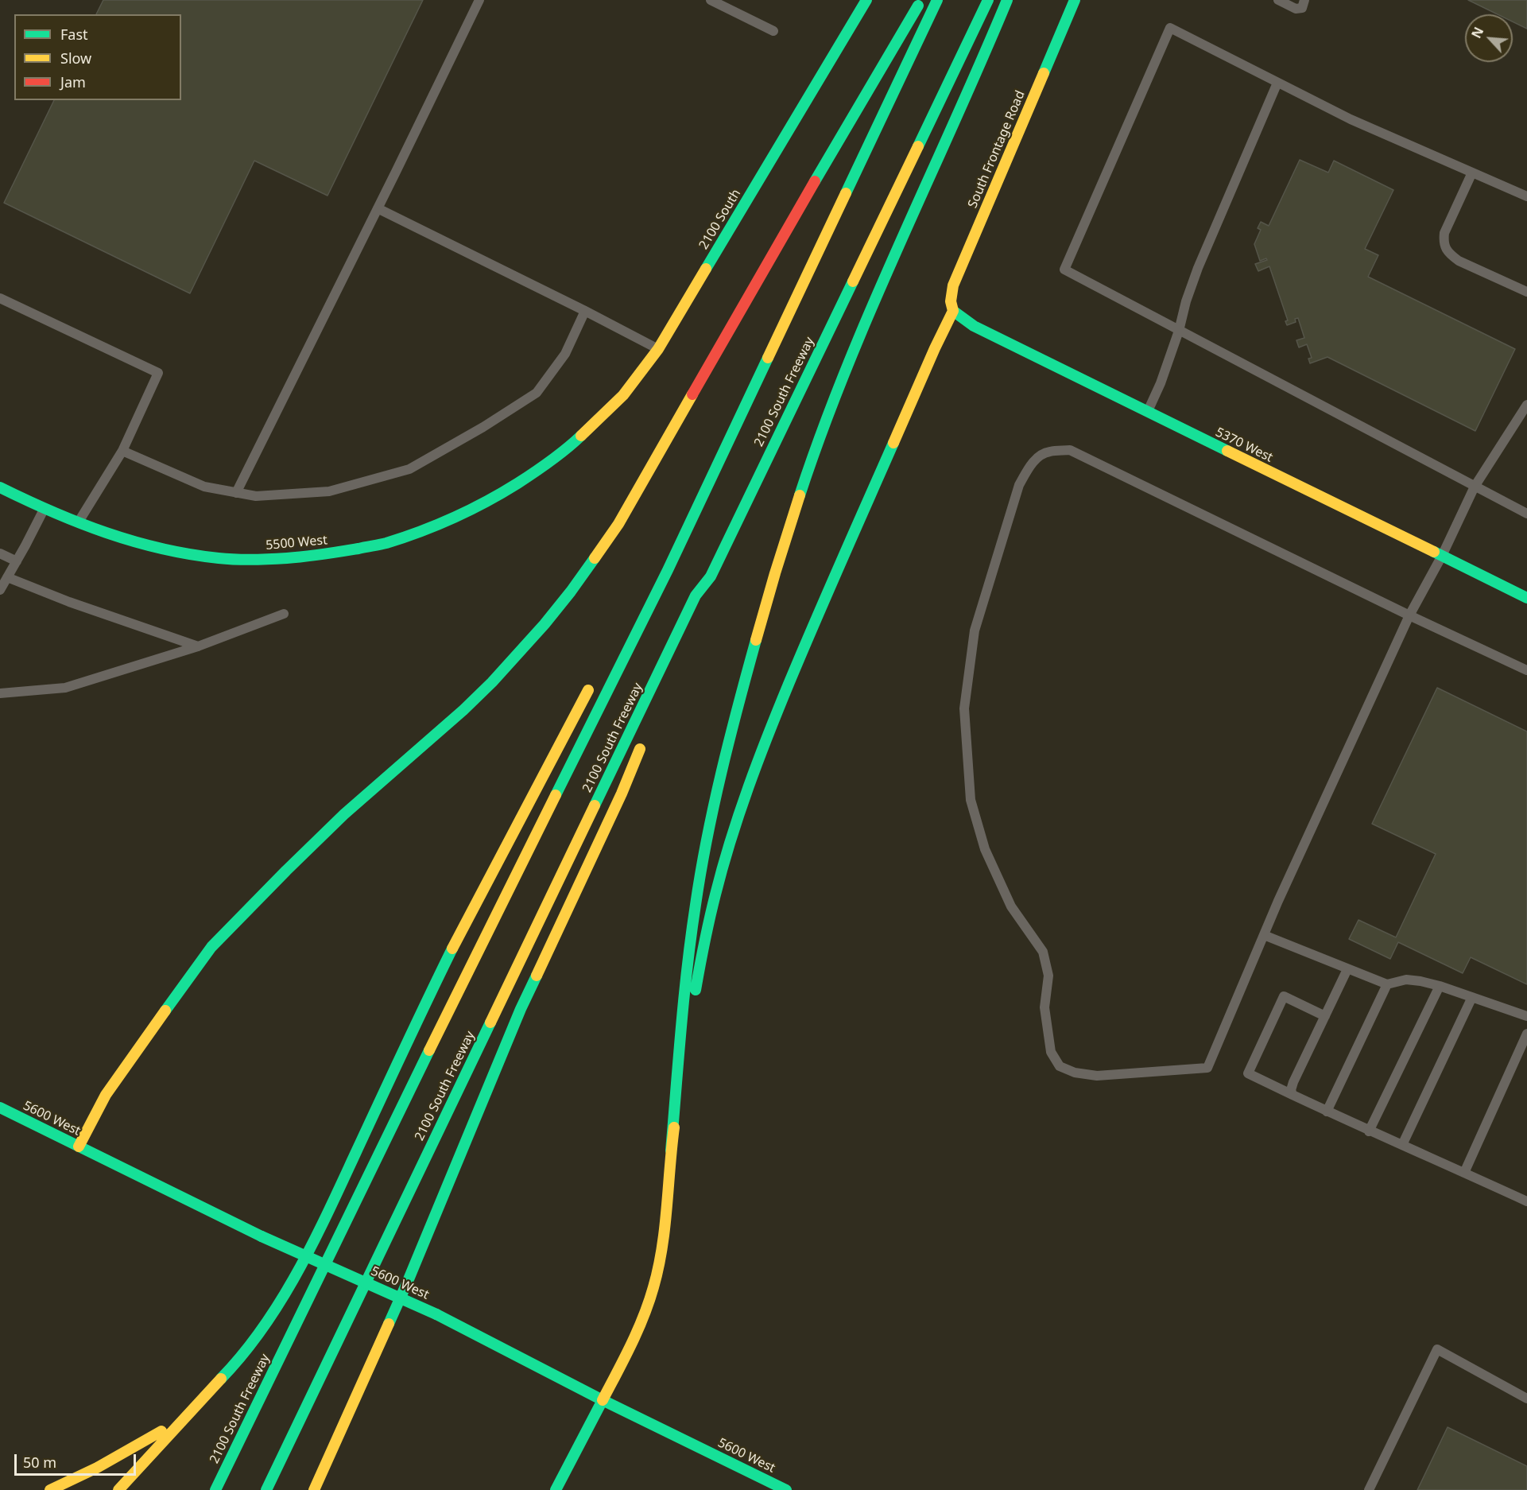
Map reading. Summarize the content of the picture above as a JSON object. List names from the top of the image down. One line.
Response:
{"streets":{"main road":["South Frontage Road","2100 South","2100 South Freeway","5370 West","5500 West","5600 West"]},"crossings":[["South Frontage Road","5370 West"],["2100 South","5500 West"]],"legend":["Fast","Slow","Jam"],"scale_bar":"50 m","north":"top left"}
